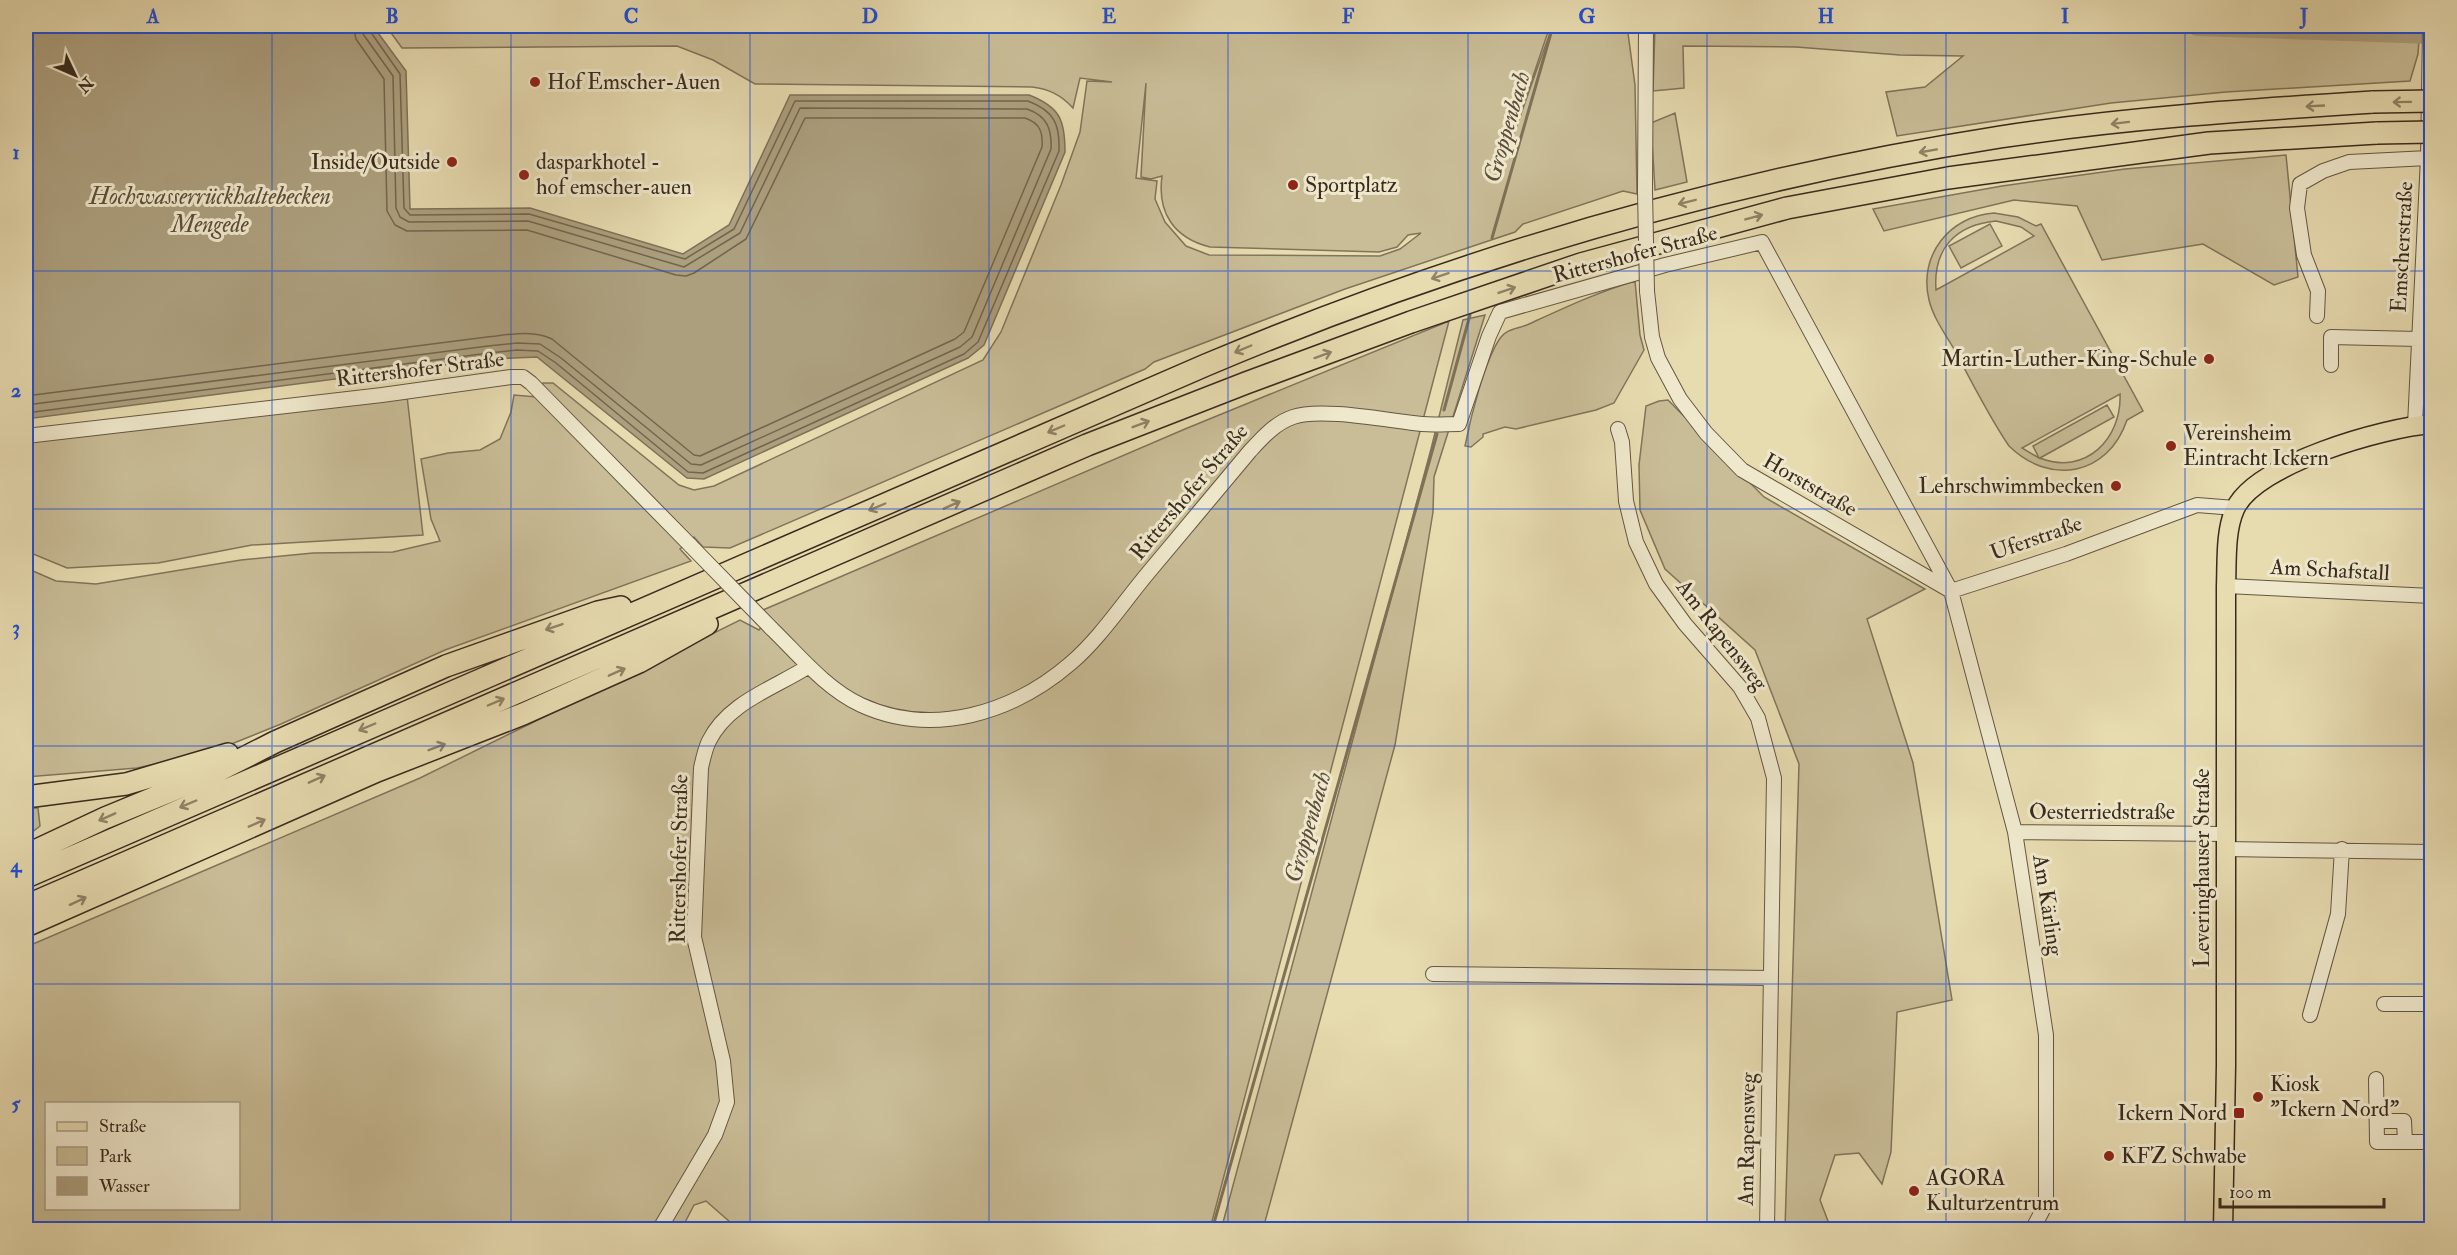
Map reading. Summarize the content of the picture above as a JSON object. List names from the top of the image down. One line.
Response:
{"streets":{"main road":["Leveringhauser Straße"],"street":["Emscherstraße","Rittershofer Straße","Horststraße","Uferstraße","Am Schafstall","Am Rapensweg","Oesterriedstraße","Am Kärling"]},"crossings":[["Rittershofer Straße","Horststraße"],["Rittershofer Straße","Uferstraße"],["Rittershofer Straße","Am Kärling"],["Horststraße","Uferstraße"],["Horststraße","Am Kärling"],["Uferstraße","Leveringhauser Straße"],["Uferstraße","Am Kärling"],["Am Schafstall","Leveringhauser Straße"],["Oesterriedstraße","Leveringhauser Straße"],["Oesterriedstraße","Am Kärling"]],"water":["Groppenbach","Hochwasserrückhaltebecken Mengede"],"places":{"other":["Hof Emscher-Auen","Inside/Outside","dasparkhotel - hof emscher-auen","Sportplatz","Martin-Luther-King-Schule","Vereinsheim Eintracht Ickern","Lehrschwimmbecken","Kiosk \"Ickern Nord\"","KFZ Schwabe","AGORA Kulturzentrum"],"transit":["Ickern Nord"]},"legend":["Straße","Park","Wasser"],"scale_bar":"100 m","north":"bottom right","grid":{"columns":["A","B","C","D","E","F","G","H","I","J"],"rows":["1","2","3","4","5"]}}
